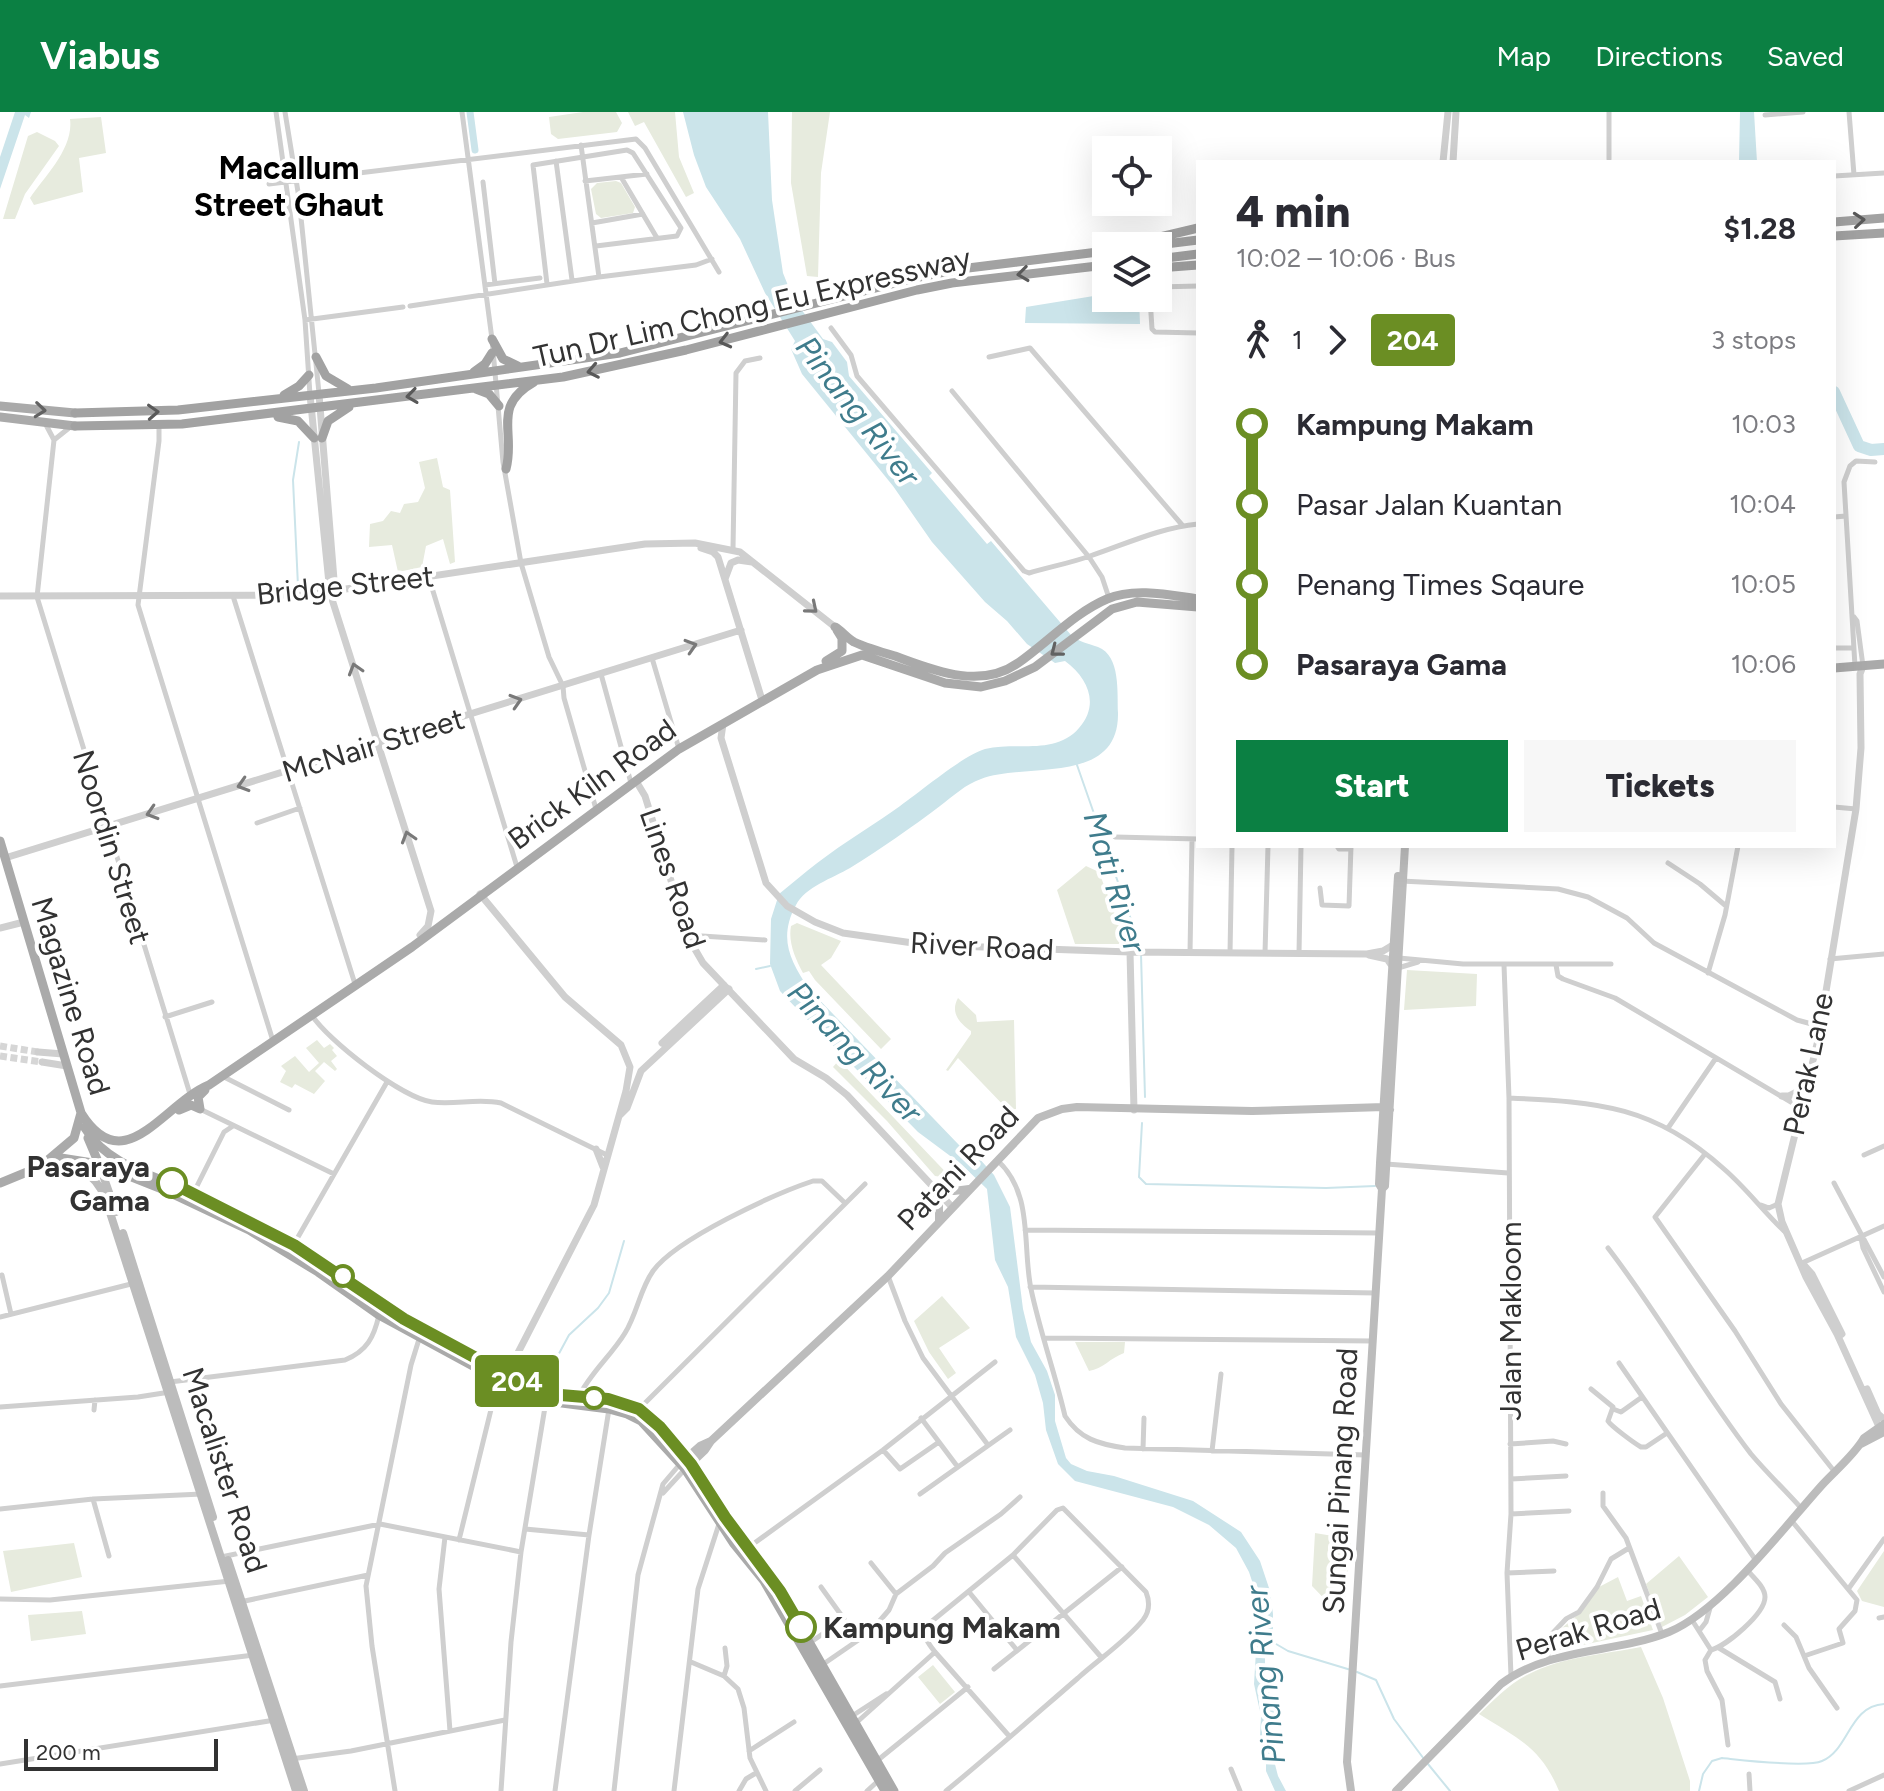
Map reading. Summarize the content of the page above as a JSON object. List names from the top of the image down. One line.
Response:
{"streets":{"highway":["Tun Dr Lim Chong Eu Expressway"],"main road":["Brick Kiln Road","Magazine Road","Patani Road","Macalister Road","Sungai Pinang Road","Perak Road"],"street":["Bridge Street","McNair Street","Noordin Street","Lines Road","River Road","Perak Lane","Jalan Makloom"]},"crossings":[["Bridge Street","Brick Kiln Road"],["Bridge Street","Noordin Street"],["McNair Street","Noordin Street"],["McNair Street","Magazine Road"],["Brick Kiln Road","Noordin Street"],["Brick Kiln Road","Lines Road"],["Brick Kiln Road","Magazine Road"],["Lines Road","Patani Road"],["River Road","Sungai Pinang Road"],["Magazine Road","Macalister Road"],["Perak Lane","Perak Road"],["Patani Road","Sungai Pinang Road"],["Jalan Makloom","Perak Road"]],"districts":["Macallum Street Ghaut"],"water":["Pinang River","Mati River"],"places":["Pasaraya Gama","Kampung Makam"],"lines":["bus line 204"],"scale_bar":"200 m","page":{"header":"Viabus","nav":["Map","Directions","Saved"],"on_map":"204","heading":["4 min","10:02 – 10:06 · Bus","$1.28"],"legs":["1","204","3 stops"],"list":[{"name":"Kampung Makam","value":"10:03"},{"name":"Pasar Jalan Kuantan","value":"10:04"},{"name":"Penang Times Sqaure","value":"10:05"},{"name":"Pasaraya Gama","value":"10:06"}],"buttons":["Start","Tickets"],"scale":"200 m"}}
